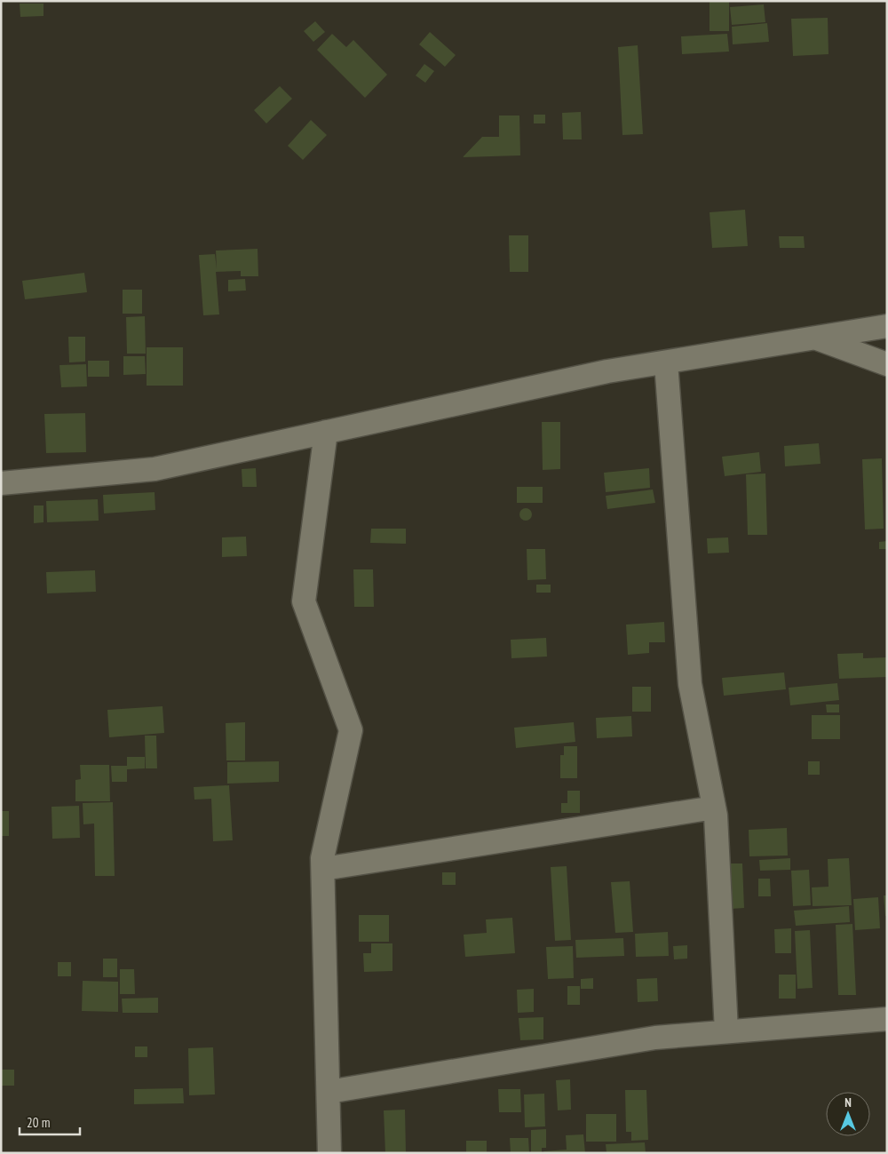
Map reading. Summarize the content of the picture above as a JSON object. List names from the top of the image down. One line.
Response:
{"scale_bar":"20 m","north":"top"}
